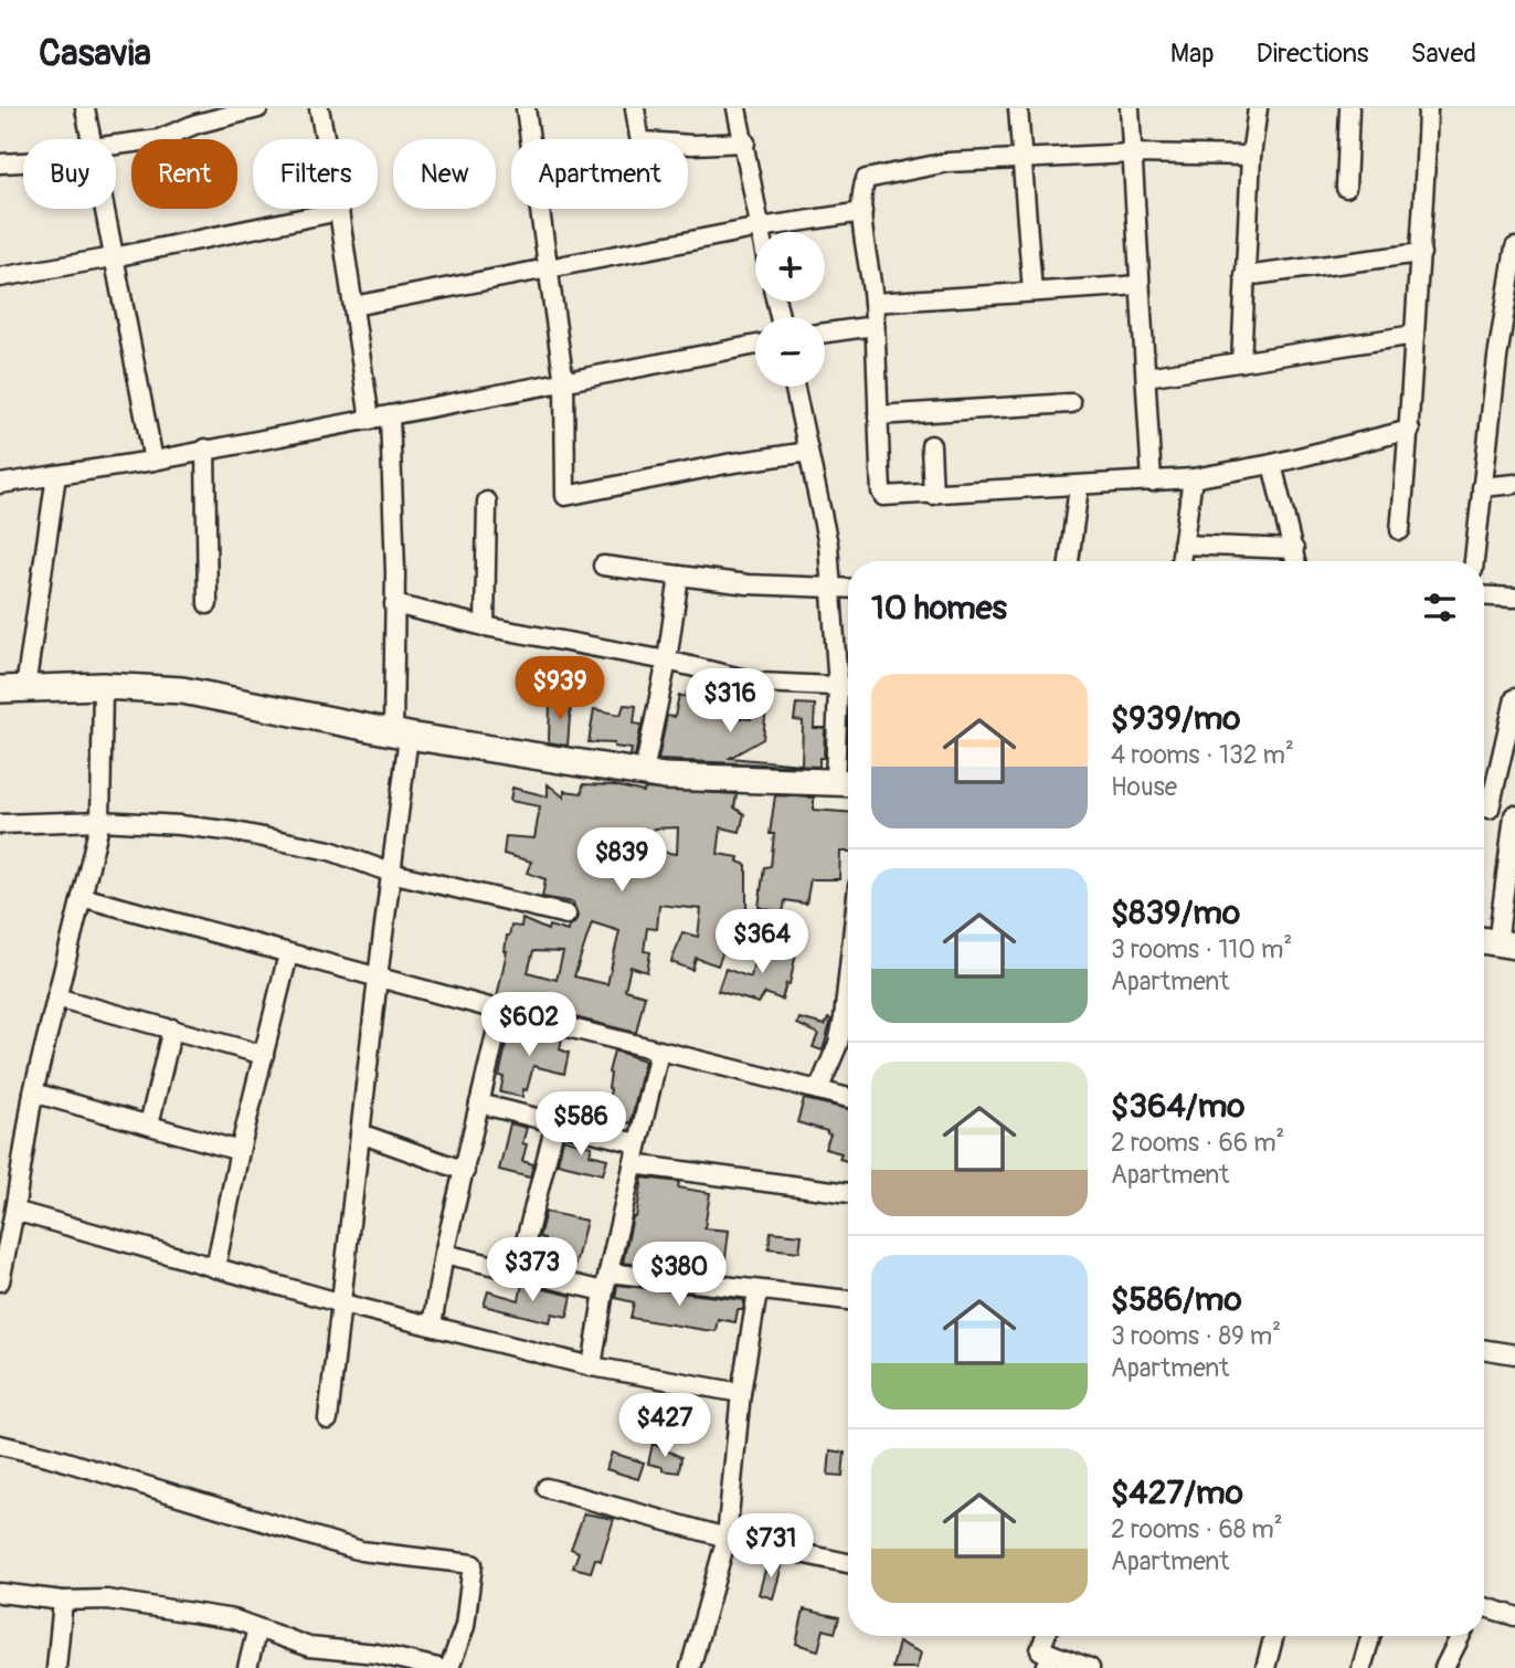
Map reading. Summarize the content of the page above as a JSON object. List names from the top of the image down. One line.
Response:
{"page":{"header":"Casavia","nav":["Map","Directions","Saved"],"chip":["Buy","Rent","Filters","New","Apartment"],"map_buttons":["+","−"],"heading":"10 homes","list":[{"name":"$939/mo","note":"4 rooms · 132 m² · House"},{"name":"$839/mo","note":"3 rooms · 110 m² · Apartment"},{"name":"$364/mo","note":"2 rooms · 66 m² · Apartment"},{"name":"$586/mo","note":"3 rooms · 89 m² · Apartment"},{"name":"$427/mo","note":"2 rooms · 68 m² · Apartment"}],"price":["$939","$316","$839","$364","$602","$586","$373","$380","$427","$731"]}}
